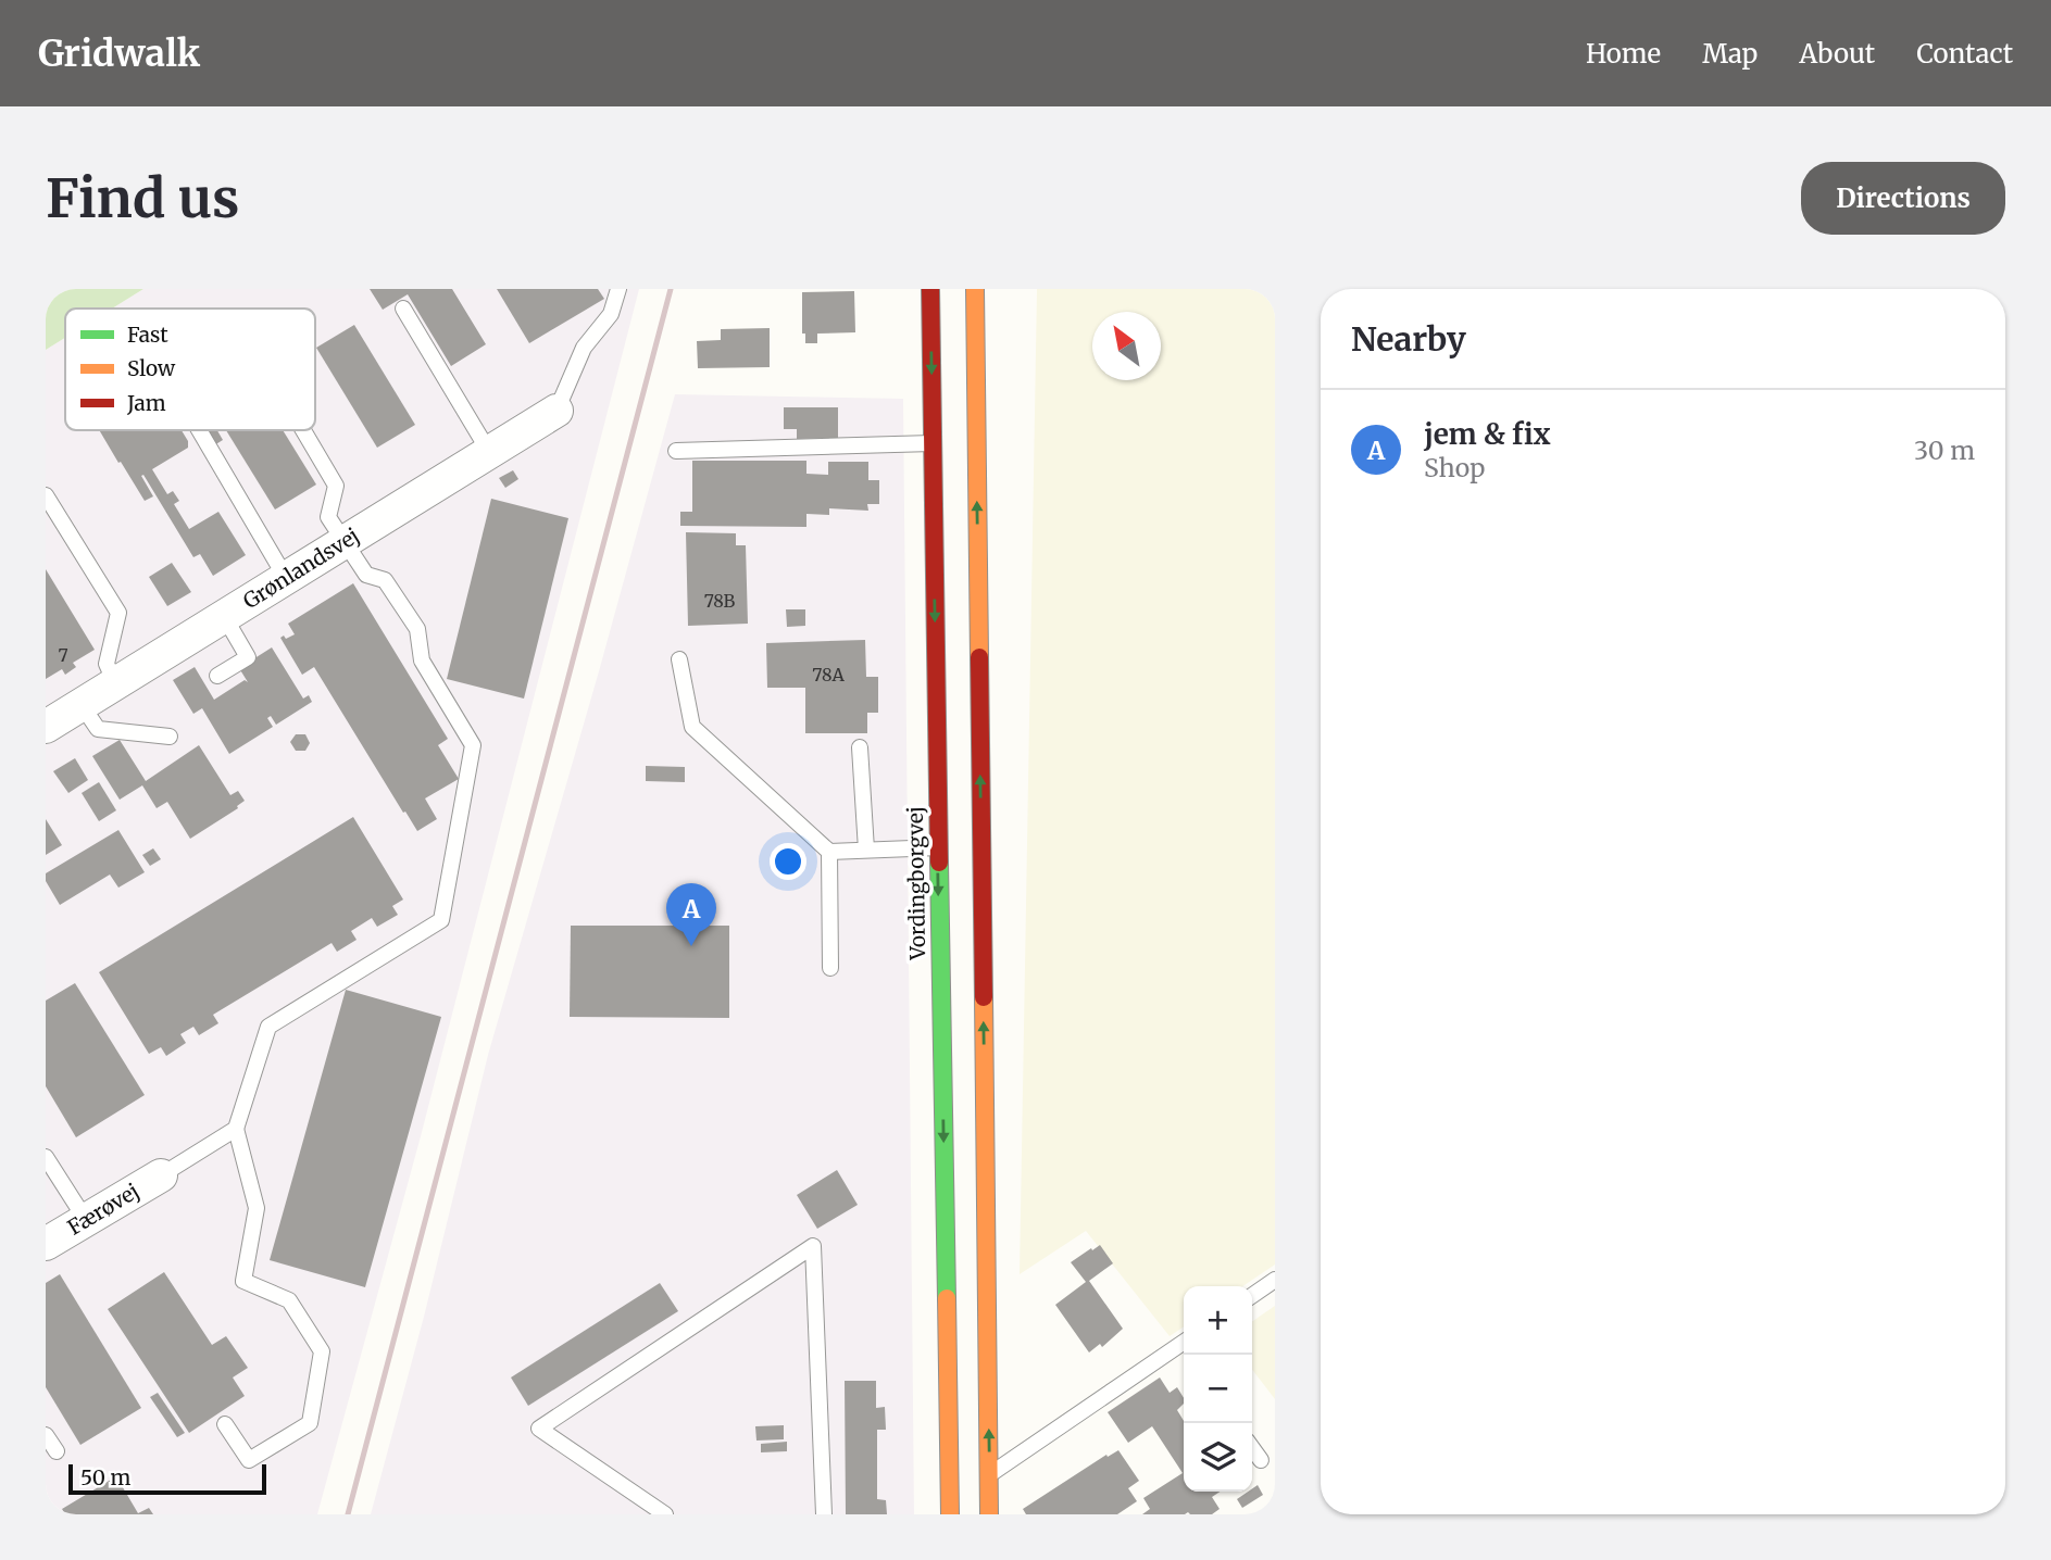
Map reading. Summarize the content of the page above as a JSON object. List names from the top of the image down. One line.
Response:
{"streets":{"main road":["Vordingborgvej"],"street":["Grønlandsvej","Færøvej"]},"house_numbers":["78B","7","78A"],"legend":["Fast","Slow","Jam"],"scale_bar":"50 m","north":"top left","page":{"header":"Gridwalk","nav":["Home","Map","About","Contact"],"buttons":"Directions","title":"Find us","heading":"Nearby","list":[{"mark":"A","name":"jem & fix","note":"Shop","value":"30 m"}],"pins":"A","map_buttons":["+","−"],"scale":"50 m"}}
